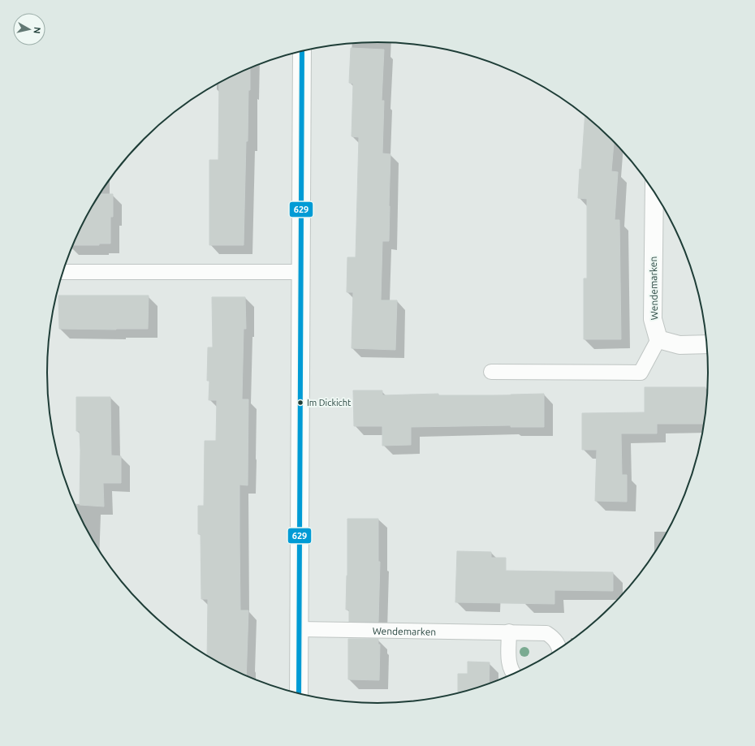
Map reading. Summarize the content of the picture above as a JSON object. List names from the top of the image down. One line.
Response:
{"streets":{"street":["Wendemarken"]},"places":["Im Dickicht"],"lines":["transit line 629"],"north":"right"}
